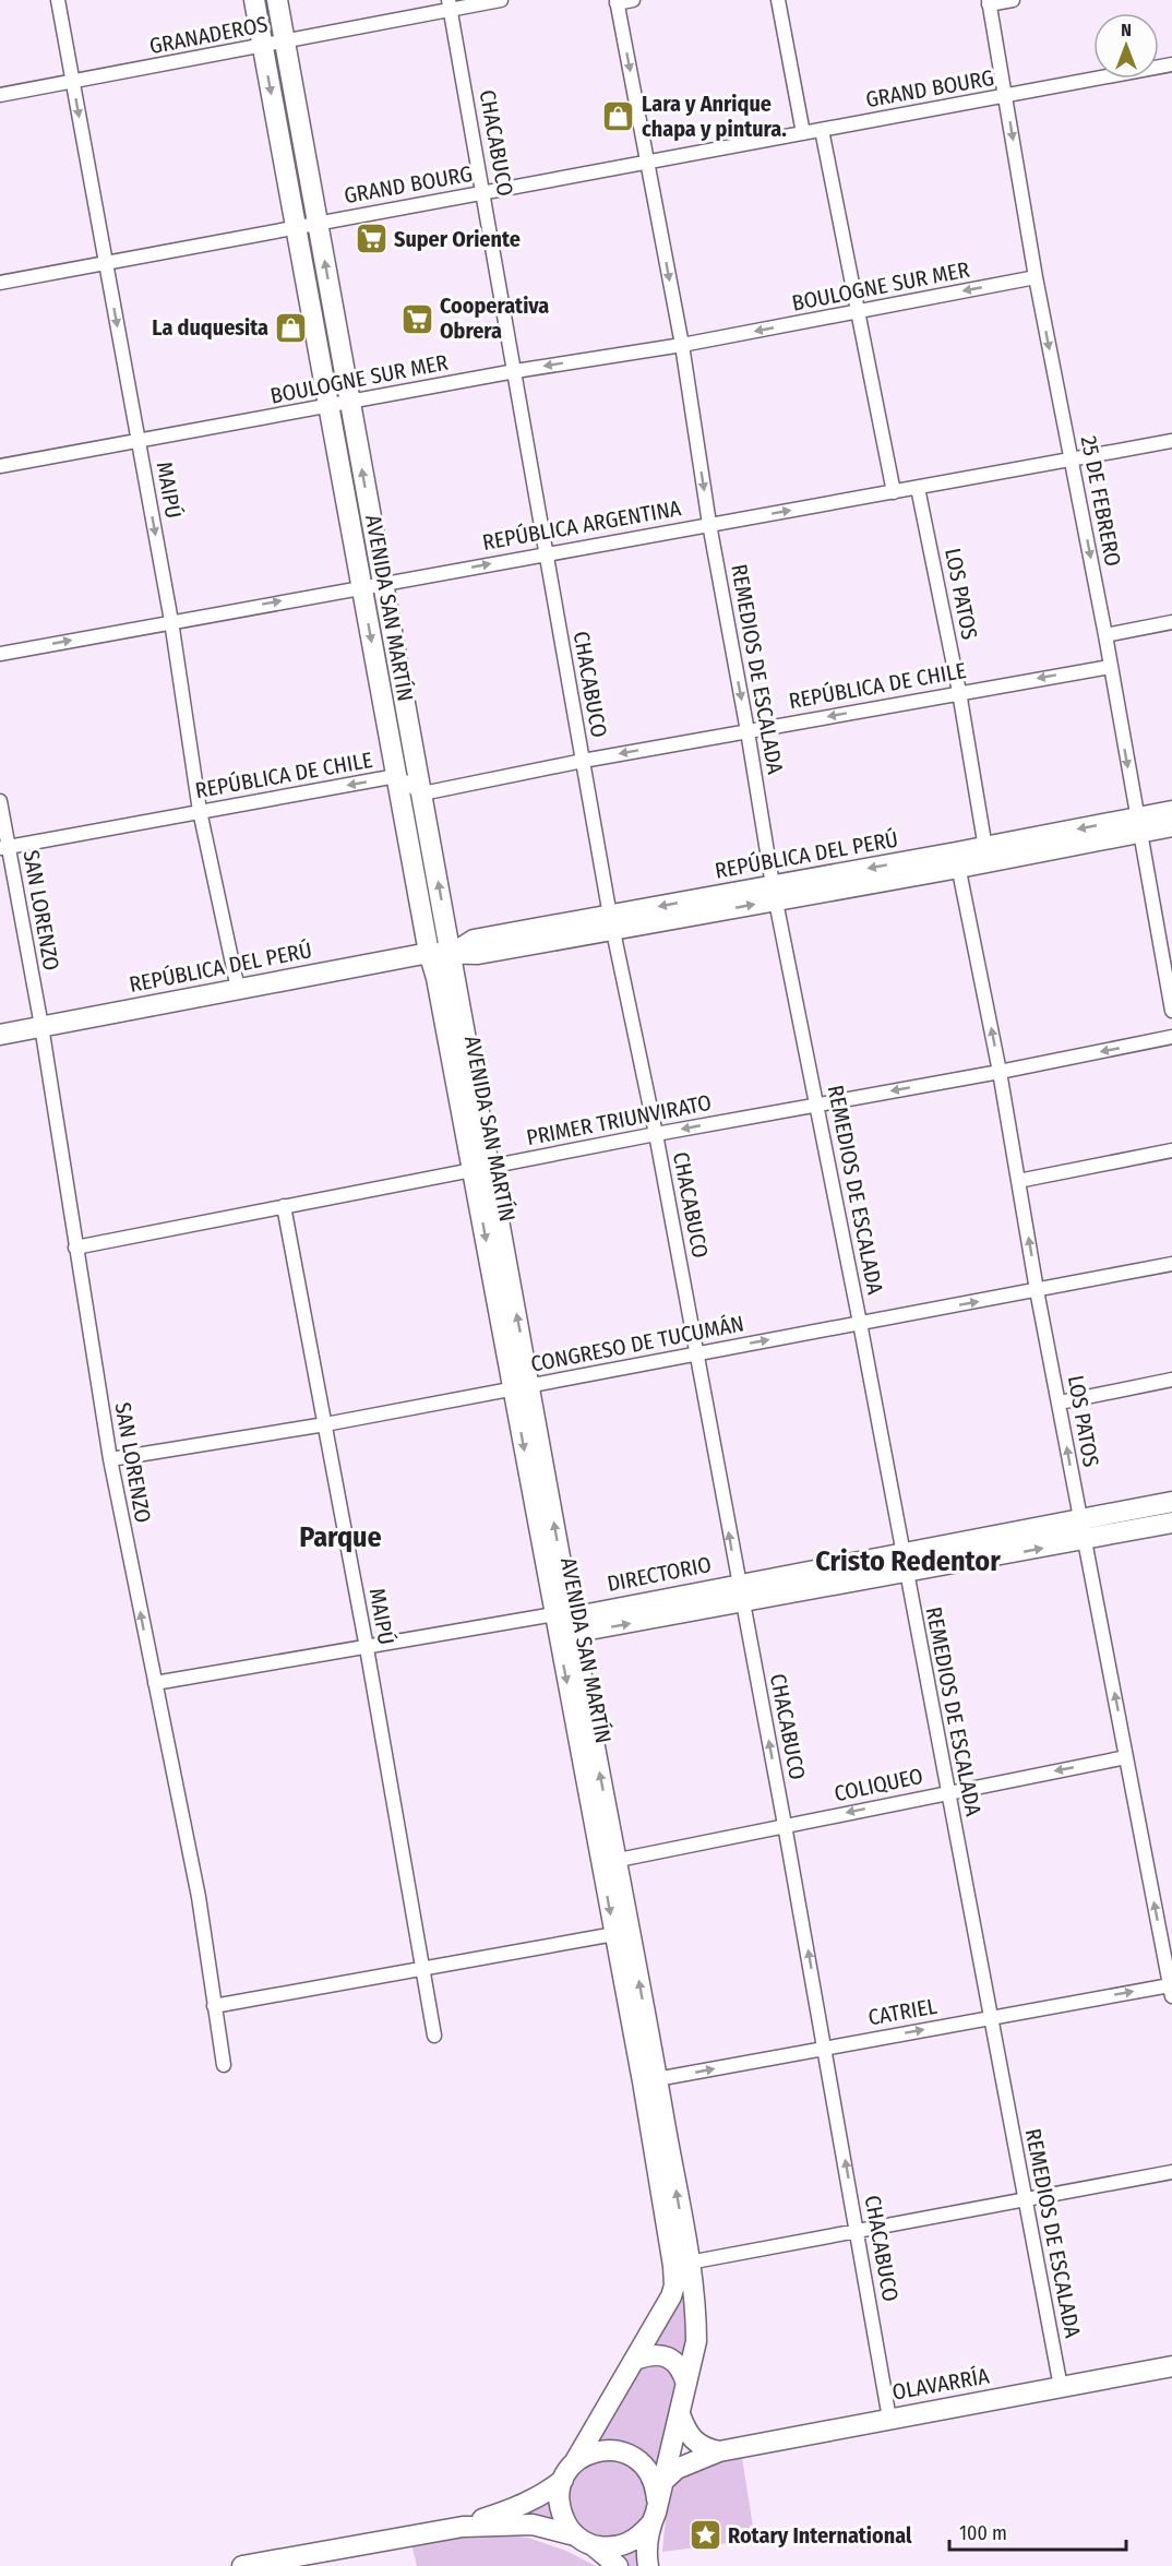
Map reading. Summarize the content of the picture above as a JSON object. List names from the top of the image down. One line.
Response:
{"streets":{"main road":["AVENIDA SAN MARTÍN","REPÚBLICA DEL PERÚ","DIRECTORIO","OLAVARRÍA"],"street":["GRANADEROS","GRAND BOURG","CHACABUCO","BOULOGNE SUR MER","MAIPÚ","25 DE FEBRERO","REPÚBLICA ARGENTINA","LOS PATOS","REMEDIOS DE ESCALADA","REPÚBLICA DE CHILE","SAN LORENZO","PRIMER TRIUNVIRATO","CONGRESO DE TUCUMÁN","COLIQUEO","CATRIEL"]},"crossings":[["GRANADEROS","CHACABUCO"],["GRANADEROS","MAIPÚ"],["GRANADEROS","AVENIDA SAN MARTÍN"],["GRAND BOURG","CHACABUCO"],["GRAND BOURG","MAIPÚ"],["GRAND BOURG","25 DE FEBRERO"],["GRAND BOURG","AVENIDA SAN MARTÍN"],["GRAND BOURG","REMEDIOS DE ESCALADA"],["CHACABUCO","BOULOGNE SUR MER"],["CHACABUCO","REPÚBLICA ARGENTINA"],["CHACABUCO","REPÚBLICA DE CHILE"],["CHACABUCO","REPÚBLICA DEL PERÚ"],["CHACABUCO","PRIMER TRIUNVIRATO"],["CHACABUCO","CONGRESO DE TUCUMÁN"],["CHACABUCO","DIRECTORIO"],["CHACABUCO","COLIQUEO"],["CHACABUCO","CATRIEL"],["CHACABUCO","OLAVARRÍA"],["BOULOGNE SUR MER","MAIPÚ"],["BOULOGNE SUR MER","25 DE FEBRERO"],["BOULOGNE SUR MER","AVENIDA SAN MARTÍN"],["BOULOGNE SUR MER","REMEDIOS DE ESCALADA"],["MAIPÚ","REPÚBLICA ARGENTINA"],["MAIPÚ","REPÚBLICA DE CHILE"],["MAIPÚ","REPÚBLICA DEL PERÚ"],["MAIPÚ","PRIMER TRIUNVIRATO"],["MAIPÚ","CONGRESO DE TUCUMÁN"],["MAIPÚ","DIRECTORIO"],["25 DE FEBRERO","REPÚBLICA ARGENTINA"],["25 DE FEBRERO","REPÚBLICA DE CHILE"],["25 DE FEBRERO","REPÚBLICA DEL PERÚ"],["REPÚBLICA ARGENTINA","LOS PATOS"],["REPÚBLICA ARGENTINA","AVENIDA SAN MARTÍN"],["REPÚBLICA ARGENTINA","REMEDIOS DE ESCALADA"],["LOS PATOS","REPÚBLICA DE CHILE"],["LOS PATOS","REPÚBLICA DEL PERÚ"],["LOS PATOS","PRIMER TRIUNVIRATO"],["LOS PATOS","CONGRESO DE TUCUMÁN"],["LOS PATOS","DIRECTORIO"],["LOS PATOS","COLIQUEO"],["LOS PATOS","CATRIEL"],["AVENIDA SAN MARTÍN","REPÚBLICA DE CHILE"],["AVENIDA SAN MARTÍN","REPÚBLICA DEL PERÚ"],["AVENIDA SAN MARTÍN","PRIMER TRIUNVIRATO"],["AVENIDA SAN MARTÍN","CONGRESO DE TUCUMÁN"],["AVENIDA SAN MARTÍN","DIRECTORIO"],["AVENIDA SAN MARTÍN","COLIQUEO"],["AVENIDA SAN MARTÍN","CATRIEL"],["REMEDIOS DE ESCALADA","REPÚBLICA DE CHILE"],["REMEDIOS DE ESCALADA","REPÚBLICA DEL PERÚ"],["REMEDIOS DE ESCALADA","PRIMER TRIUNVIRATO"],["REMEDIOS DE ESCALADA","CONGRESO DE TUCUMÁN"],["REMEDIOS DE ESCALADA","DIRECTORIO"],["REMEDIOS DE ESCALADA","COLIQUEO"],["REMEDIOS DE ESCALADA","CATRIEL"],["REMEDIOS DE ESCALADA","OLAVARRÍA"],["REPÚBLICA DE CHILE","SAN LORENZO"],["REPÚBLICA DEL PERÚ","SAN LORENZO"],["SAN LORENZO","PRIMER TRIUNVIRATO"],["SAN LORENZO","CONGRESO DE TUCUMÁN"],["SAN LORENZO","DIRECTORIO"]],"one_way":["CHACABUCO","BOULOGNE SUR MER","25 DE FEBRERO","REPÚBLICA ARGENTINA","LOS PATOS","REPÚBLICA DE CHILE","PRIMER TRIUNVIRATO","COLIQUEO","CATRIEL"],"districts":["Parque","Cristo Redentor"],"places":{"shop":["Lara y Anrique chapa y pintura.","La duquesita"],"supermarket":["Super Oriente","Cooperativa Obrera"],"place":["Rotary International"]},"scale_bar":"100 m","north":"top"}
